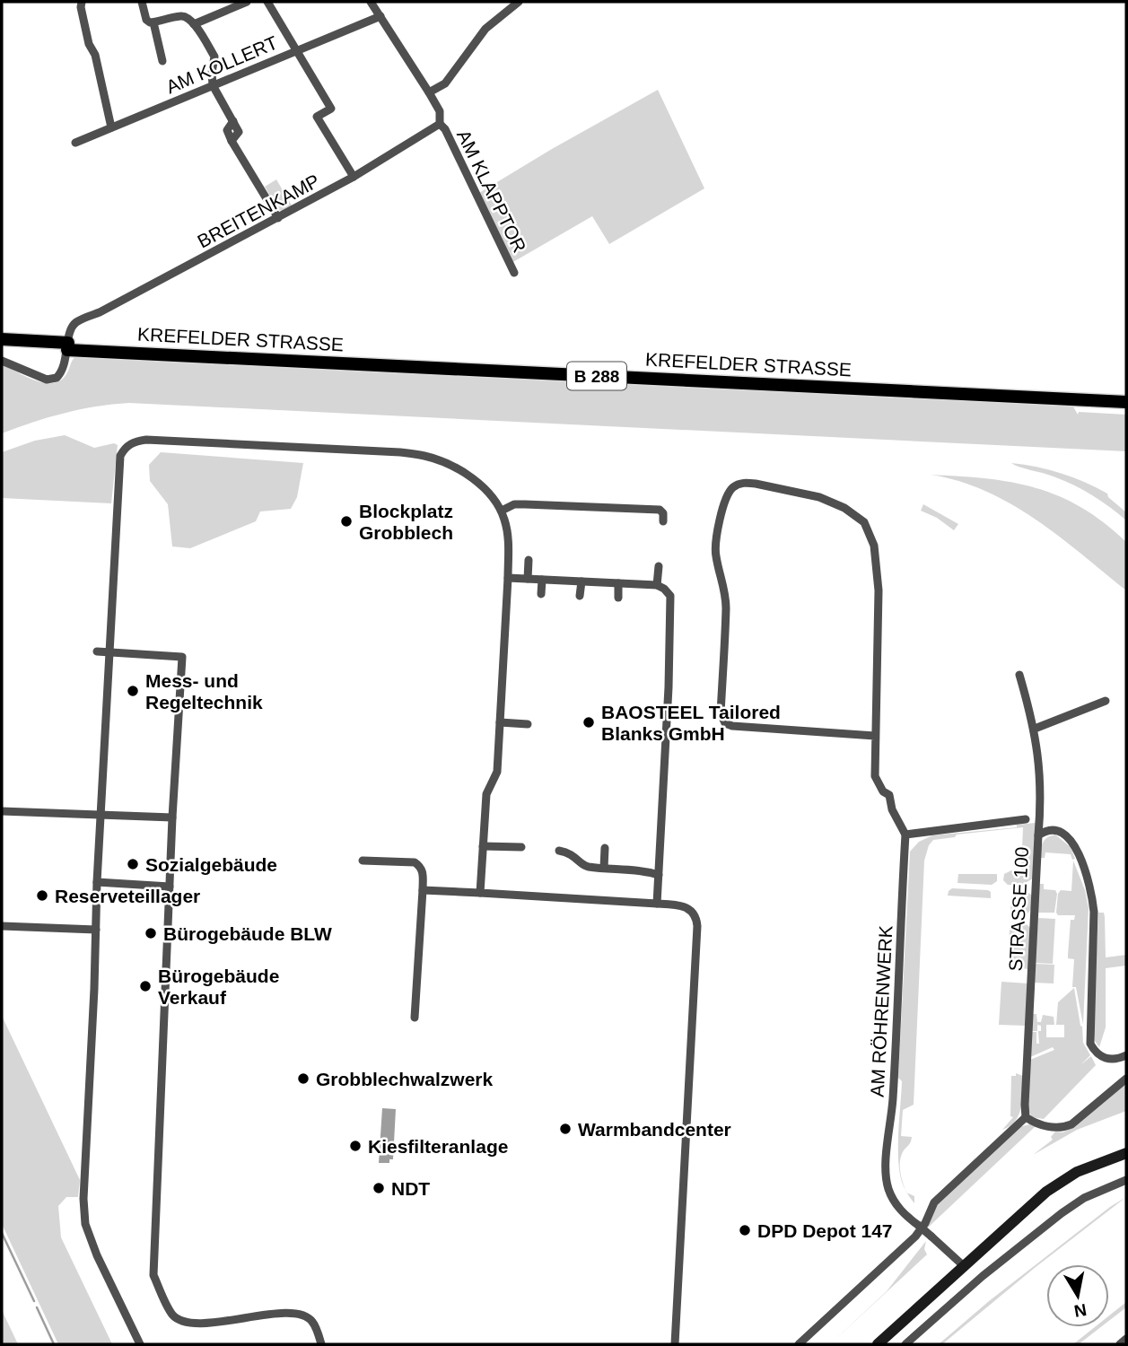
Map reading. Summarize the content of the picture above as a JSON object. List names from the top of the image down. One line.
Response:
{"streets":{"main road":["KREFELDER STRASSE","B 288"],"street":["AM KOLLERT","AM KLAPPTOR","BREITENKAMP","STRASSE 100","AM RÖHRENWERK"]},"crossings":[["AM KLAPPTOR","BREITENKAMP"],["BREITENKAMP","KREFELDER STRASSE"]],"places":["Blockplatz Grobblech","Mess- und Regeltechnik","BAOSTEEL Tailored Blanks GmbH","Sozialgebäude","Reserveteillager","Bürogebäude BLW","Bürogebäude Verkauf","Grobblechwalzwerk","Warmbandcenter","Kiesfilteranlage","NDT","DPD Depot 147"],"north":"bottom"}
